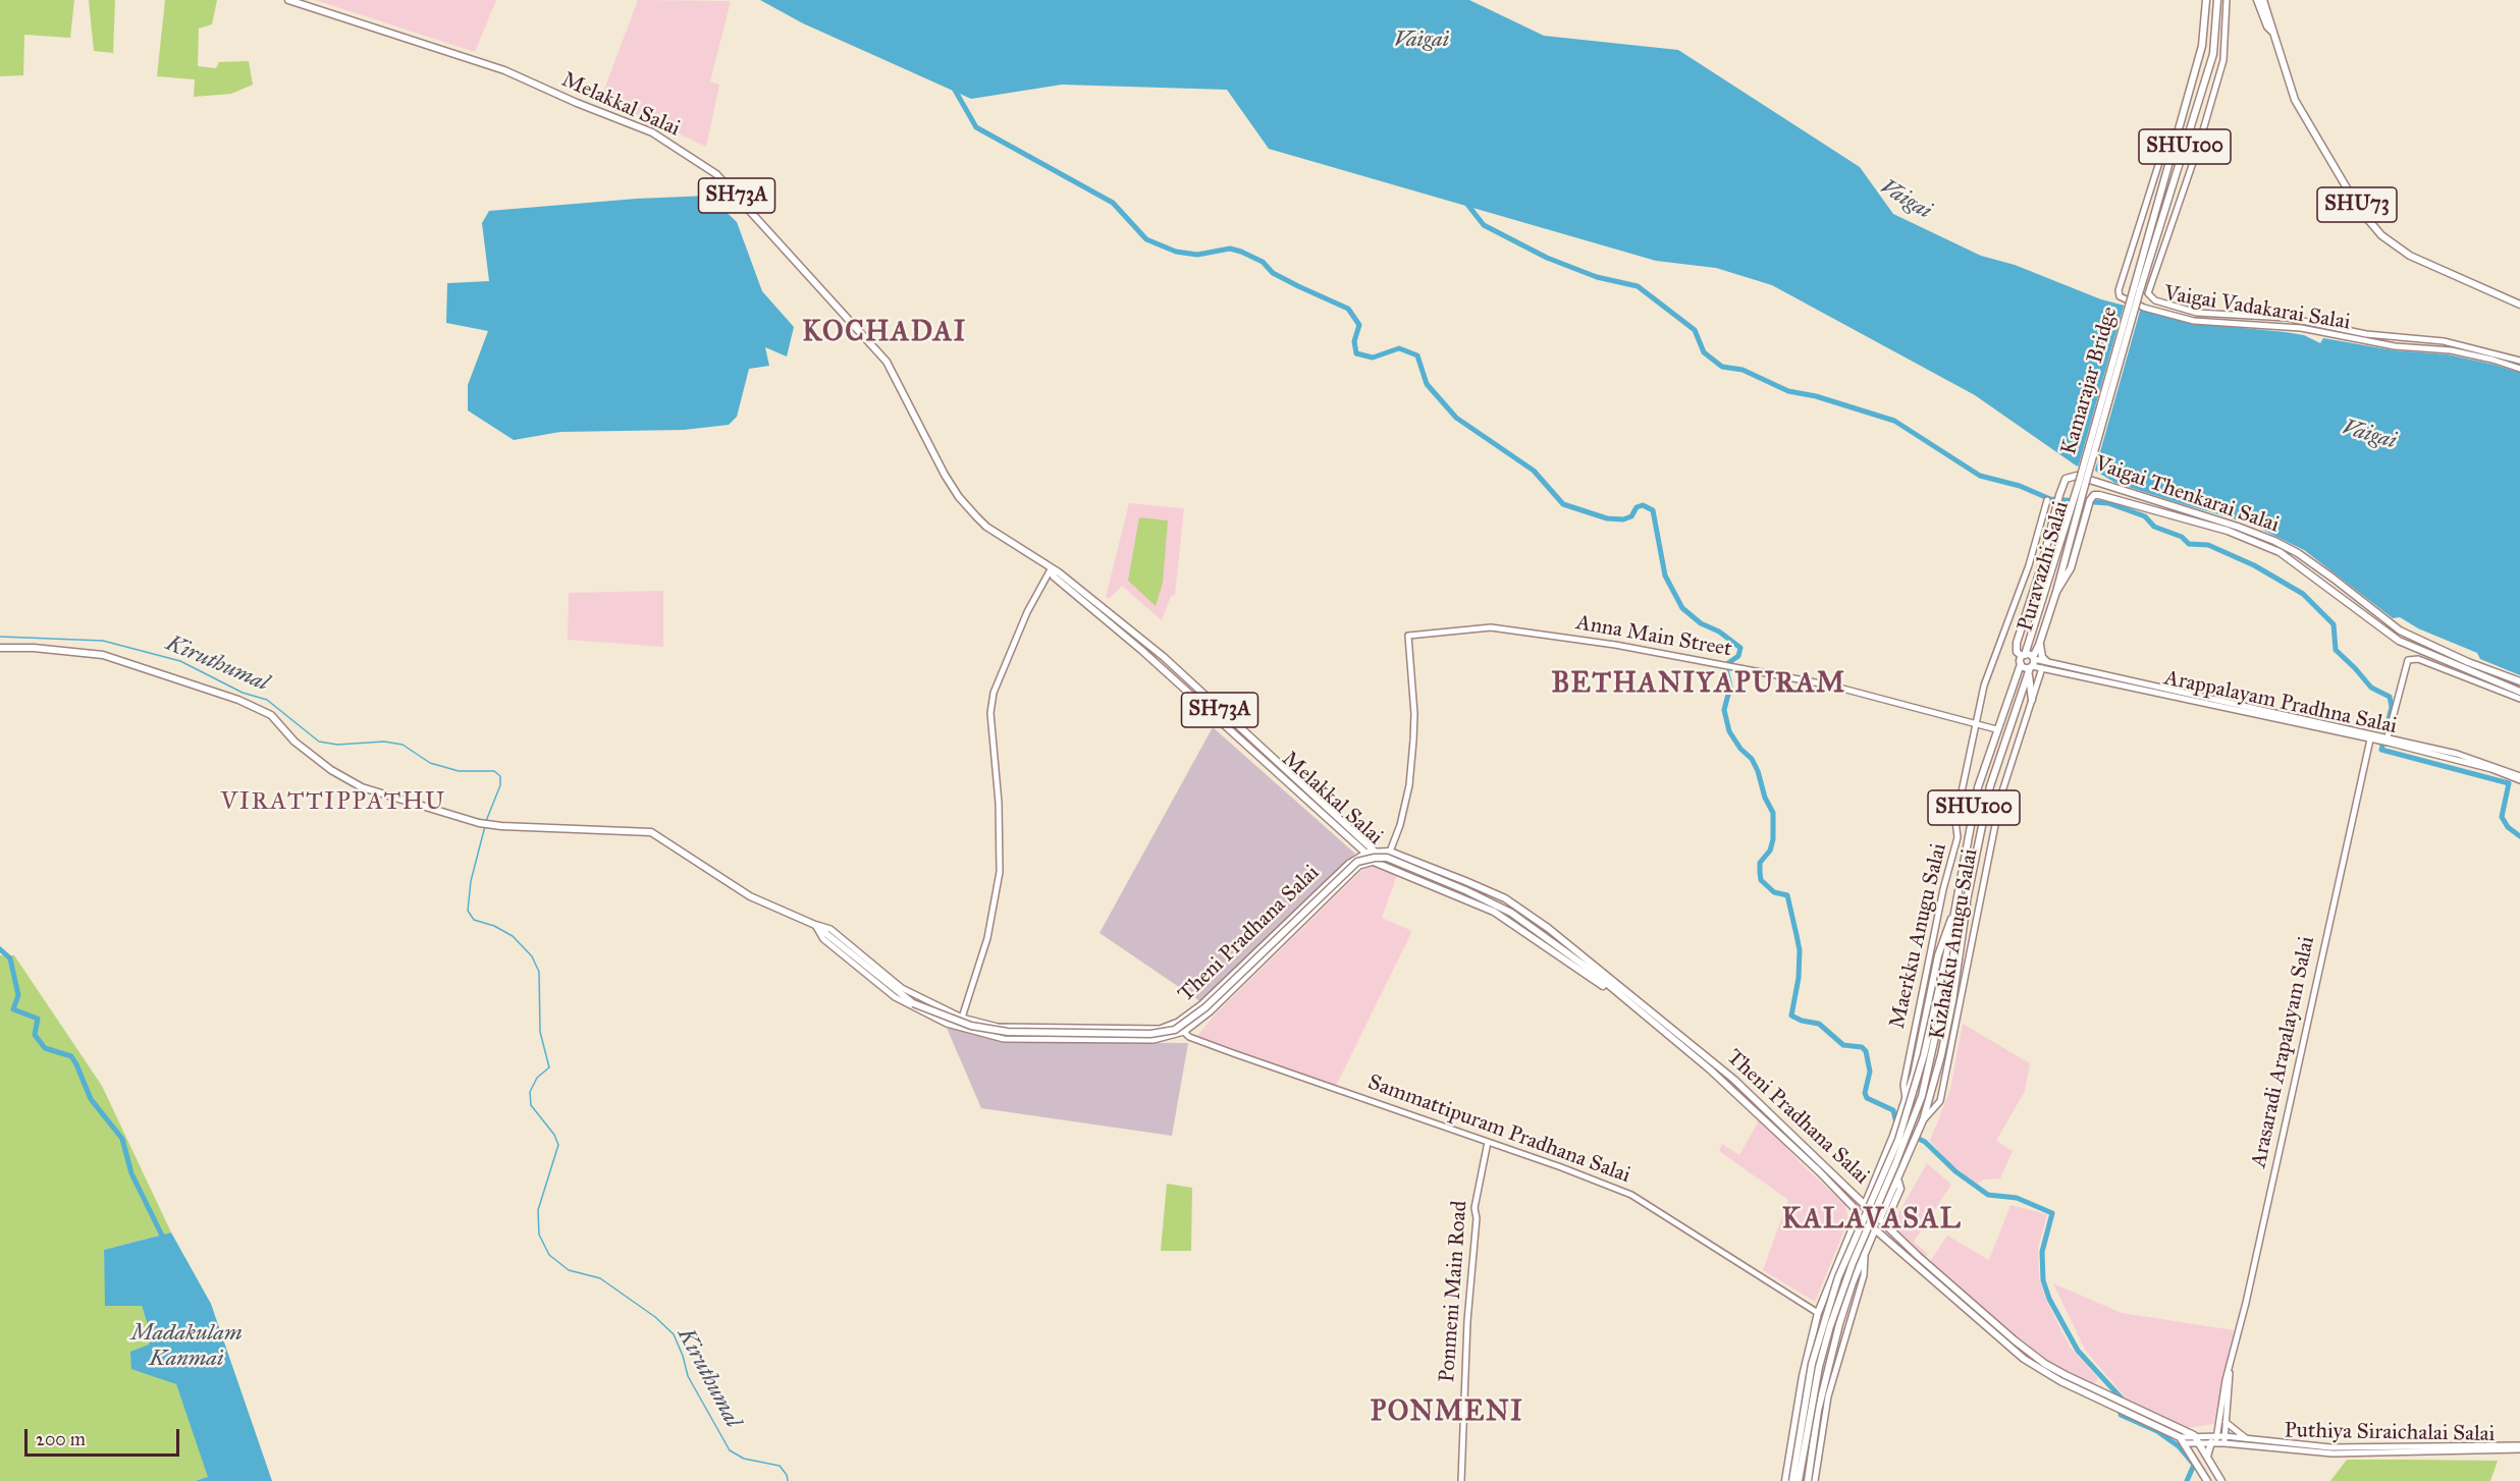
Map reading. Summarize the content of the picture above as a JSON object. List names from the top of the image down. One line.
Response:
{"streets":{"main road":["Melakkal Salai","SHU100","SH73A","SHU73","Kamarajar Bridge","Vaigai Thenkarai Salai","Puravazhi Salai","Theni Pradhana Salai"],"street":["Vaigai Vadakarai Salai","Anna Main Street","Arappalayam Pradhna Salai","Maerkku Anugu Salai","Kizhakku Anugu Salai","Arasaradi Arapalayam Salai","Sammattipuram Pradhana Salai","Ponmeni Main Road","Puthiya Siraichalai Salai"]},"crossings":[["Melakkal Salai","Theni Pradhana Salai"],["SHU100","Vaigai Vadakarai Salai"],["SHU100","Kamarajar Bridge"],["Kamarajar Bridge","Puravazhi Salai"],["Vaigai Thenkarai Salai","Puravazhi Salai"],["Puravazhi Salai","Anna Main Street"],["Puravazhi Salai","Arappalayam Pradhna Salai"],["Anna Main Street","Theni Pradhana Salai"],["Anna Main Street","Maerkku Anugu Salai"],["Arappalayam Pradhna Salai","Kizhakku Anugu Salai"],["Arappalayam Pradhna Salai","Arasaradi Arapalayam Salai"],["Theni Pradhana Salai","Sammattipuram Pradhana Salai"],["Arasaradi Arapalayam Salai","Puthiya Siraichalai Salai"],["Sammattipuram Pradhana Salai","Ponmeni Main Road"]],"districts":["KOCHADAI","BETHANIYAPURAM","VIRATTIPPATHU","KALAVASAL","PONMENI"],"water":["Vaigai","Kiruthumal","Madakulam Kanmai"],"scale_bar":"200 m"}
